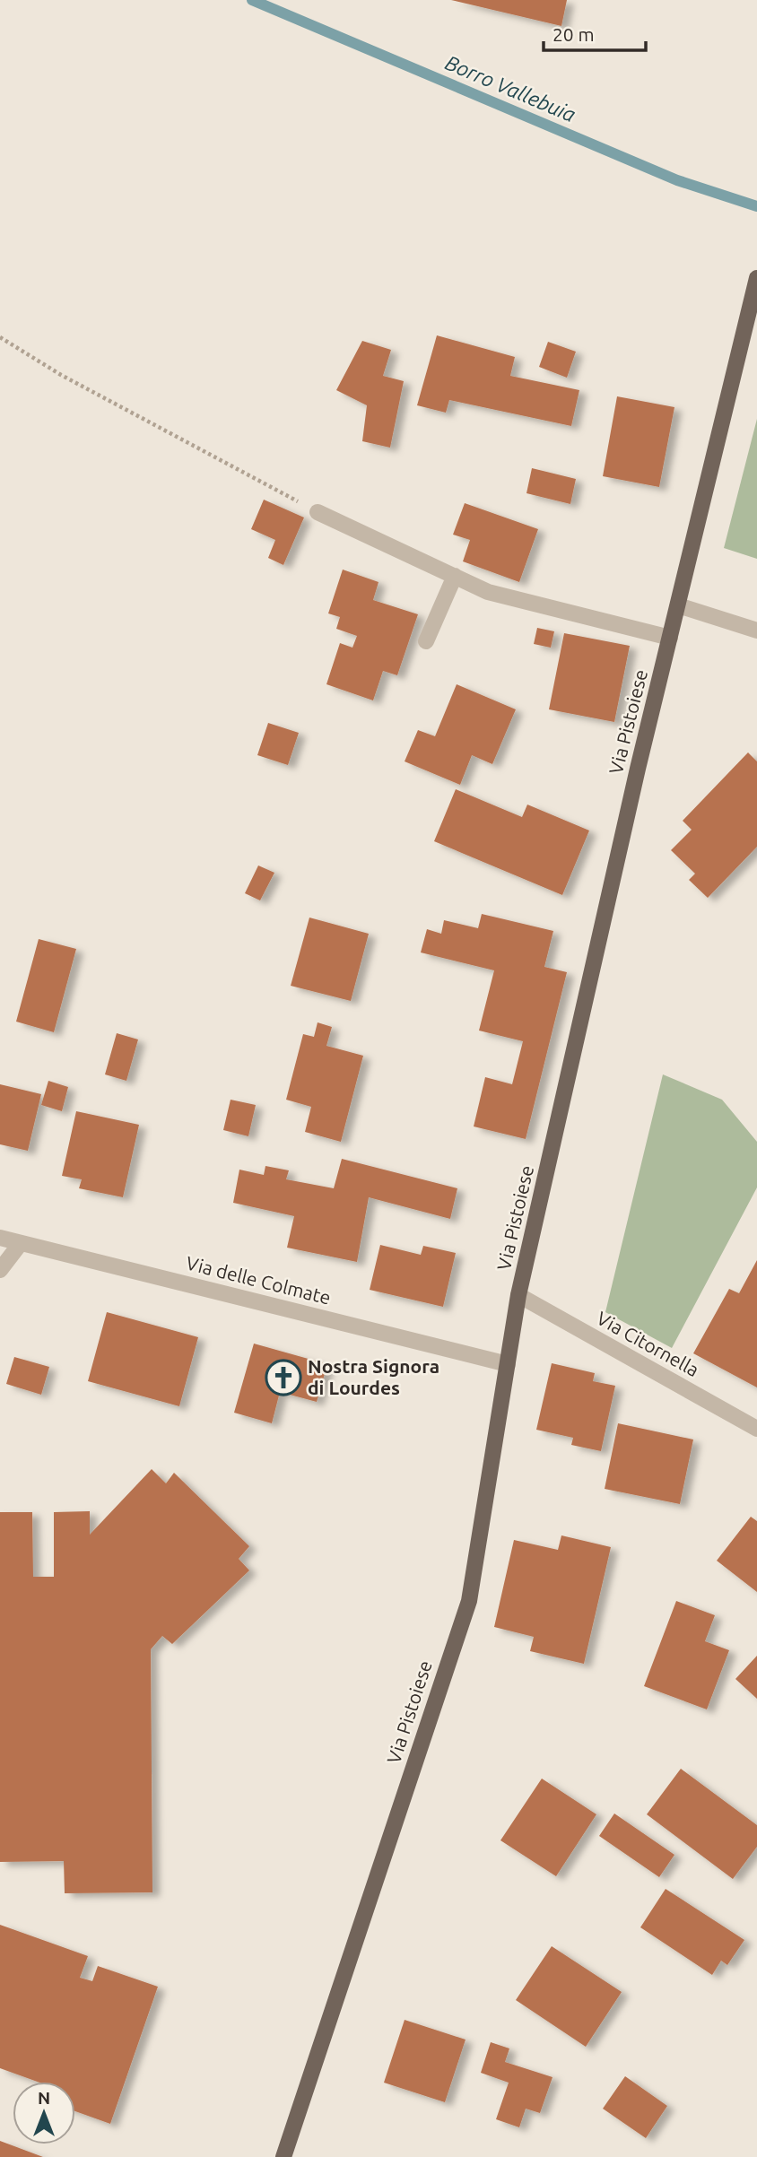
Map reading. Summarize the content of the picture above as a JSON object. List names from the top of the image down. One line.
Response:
{"streets":{"main road":["Via Pistoiese"],"street":["Via delle Colmate","Via Citornella"]},"crossings":[["Via Pistoiese","Via delle Colmate"],["Via Pistoiese","Via Citornella"]],"water":["Borro Vallebuia"],"places":{"church":["Nostra Signora di Lourdes"]},"scale_bar":"20 m","north":"top"}
